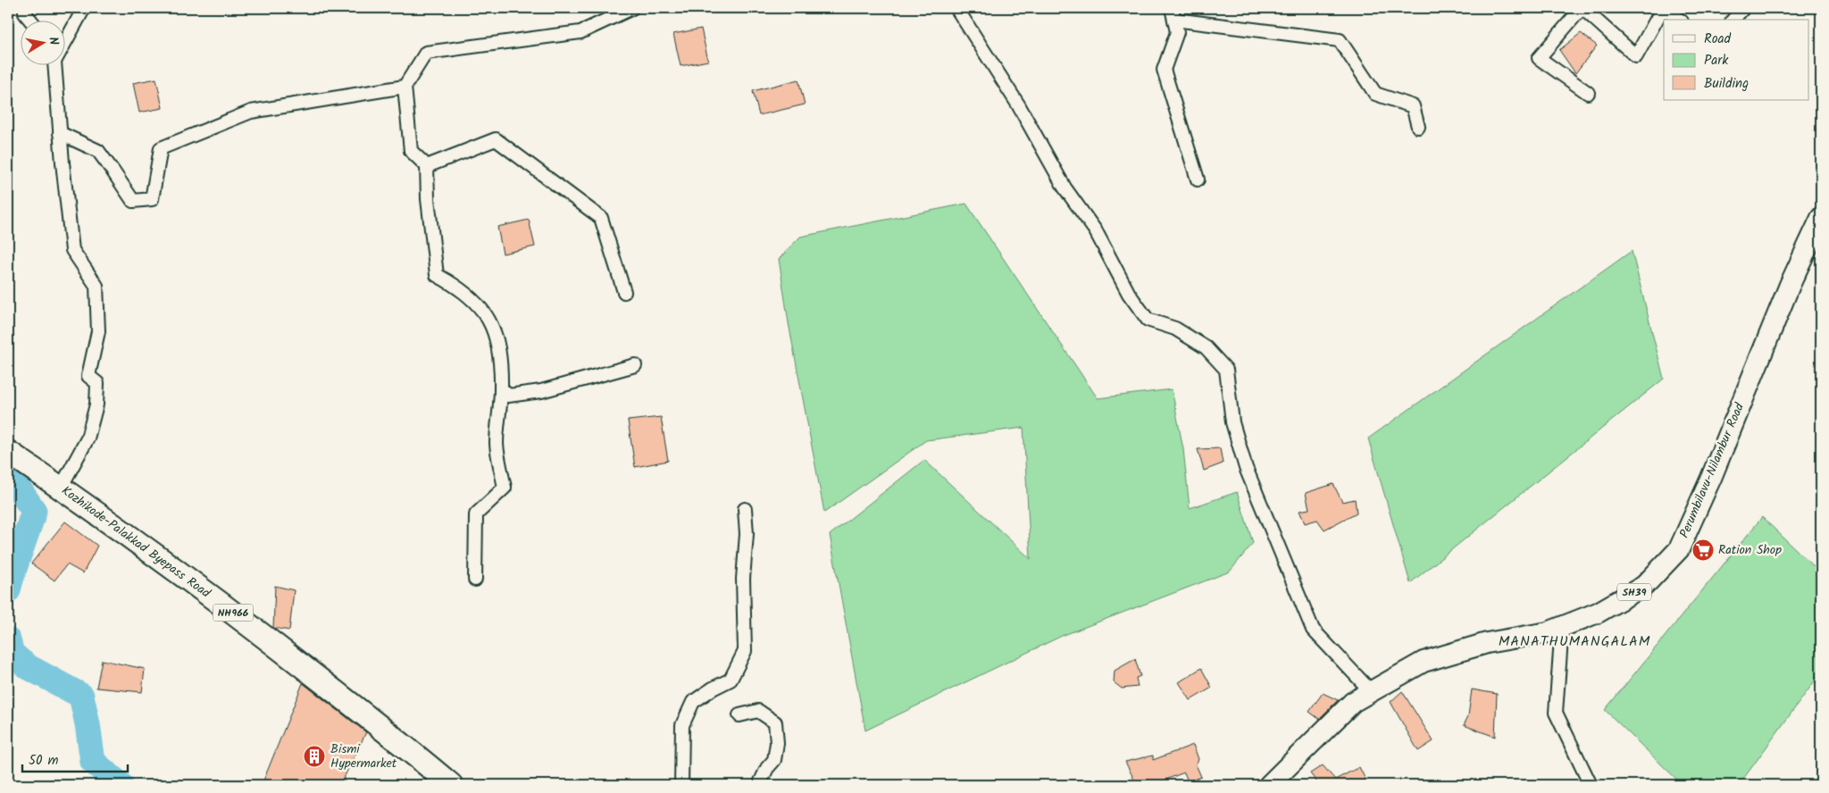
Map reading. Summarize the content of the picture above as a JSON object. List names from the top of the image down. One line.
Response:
{"streets":{"highway":["Kozhikode-Palakkad Byepass Road","NH966"],"main road":["Perumbilavu-Nilambur Road","SH39"]},"districts":["MANATHUMANGALAM"],"places":{"supermarket":["Ration Shop"],"building":["Bismi Hypermarket"]},"legend":["Road","Park","Building"],"scale_bar":"50 m","north":"right"}
